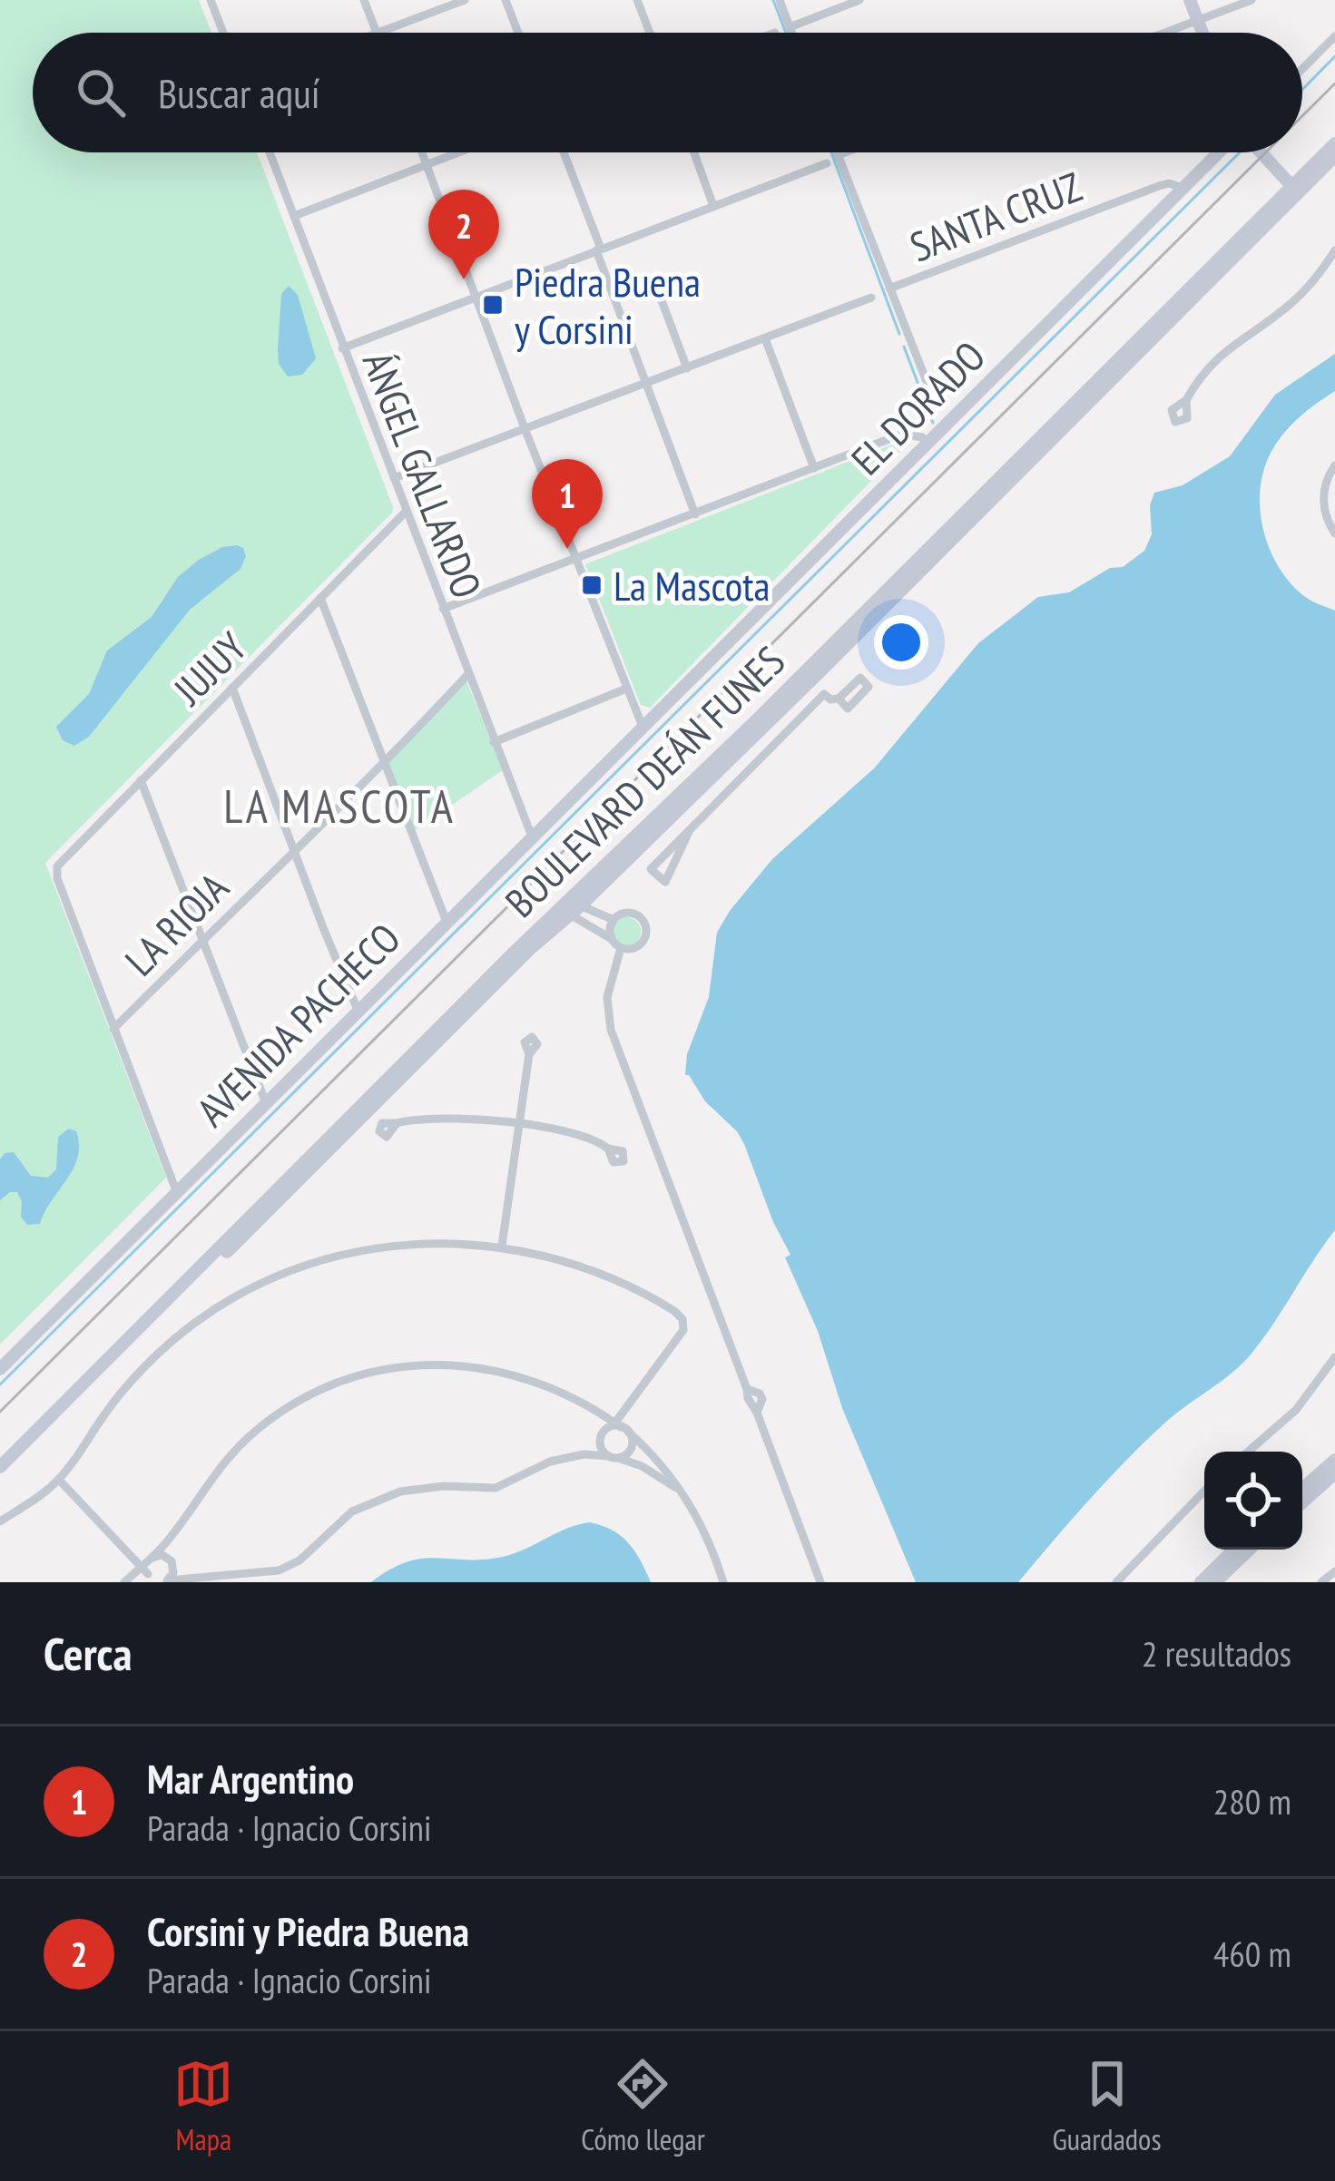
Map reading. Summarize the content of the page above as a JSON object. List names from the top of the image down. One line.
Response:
{"streets":{"main road":["EL DORADO","BOULEVARD DEÁN FUNES","AVENIDA PACHECO"],"street":["SANTA CRUZ","ÁNGEL GALLARDO","JUJUY","LA RIOJA"]},"crossings":[["SANTA CRUZ","EL DORADO"],["SANTA CRUZ","ÁNGEL GALLARDO"],["EL DORADO","AVENIDA PACHECO"],["ÁNGEL GALLARDO","JUJUY"],["ÁNGEL GALLARDO","LA RIOJA"],["ÁNGEL GALLARDO","AVENIDA PACHECO"],["JUJUY","LA RIOJA"]],"districts":["LA MASCOTA"],"places":{"transit":["Piedra Buena y Corsini","La Mascota"]},"page":{"search":"Buscar aquí","pins":["2","1"],"heading":["Cerca","2 resultados"],"list":[{"mark":"1","name":"Mar Argentino","note":"Parada · Ignacio Corsini","value":"280 m"},{"mark":"2","name":"Corsini y Piedra Buena","note":"Parada · Ignacio Corsini","value":"460 m"}],"nav":["Mapa","Cómo llegar","Guardados"]}}
